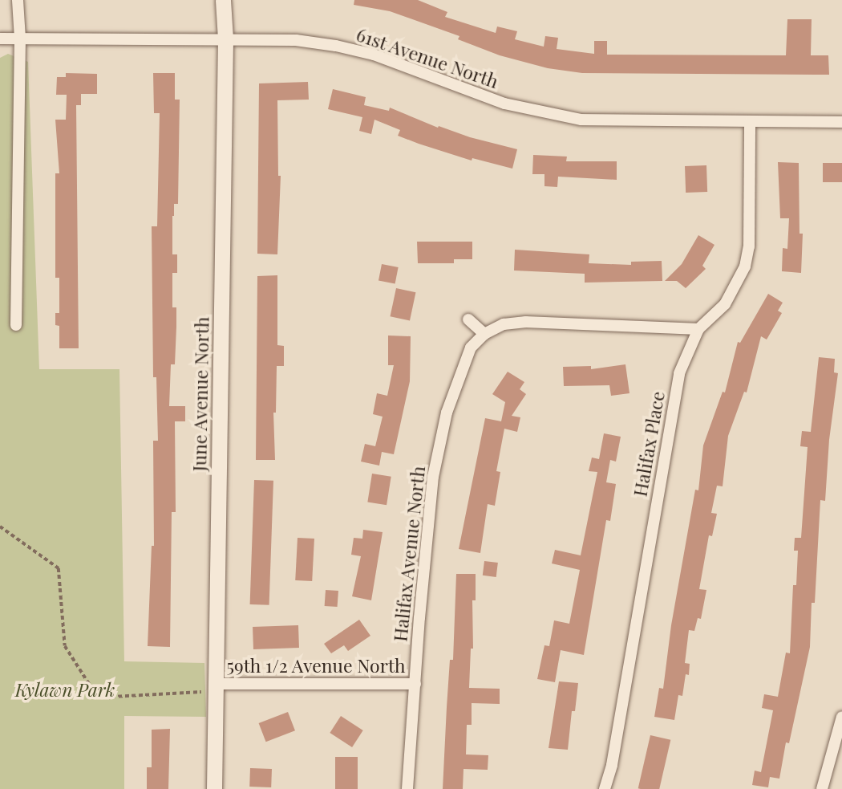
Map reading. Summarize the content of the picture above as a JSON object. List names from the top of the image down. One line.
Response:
{"streets":{"street":["61st Avenue North","June Avenue North","Halifax Place","Halifax Avenue North","59th 1/2 Avenue North"]},"crossings":[["61st Avenue North","June Avenue North"],["61st Avenue North","Halifax Place"],["June Avenue North","59th 1/2 Avenue North"],["Halifax Place","Halifax Avenue North"],["Halifax Avenue North","59th 1/2 Avenue North"]],"parks":["Kylawn Park"]}
